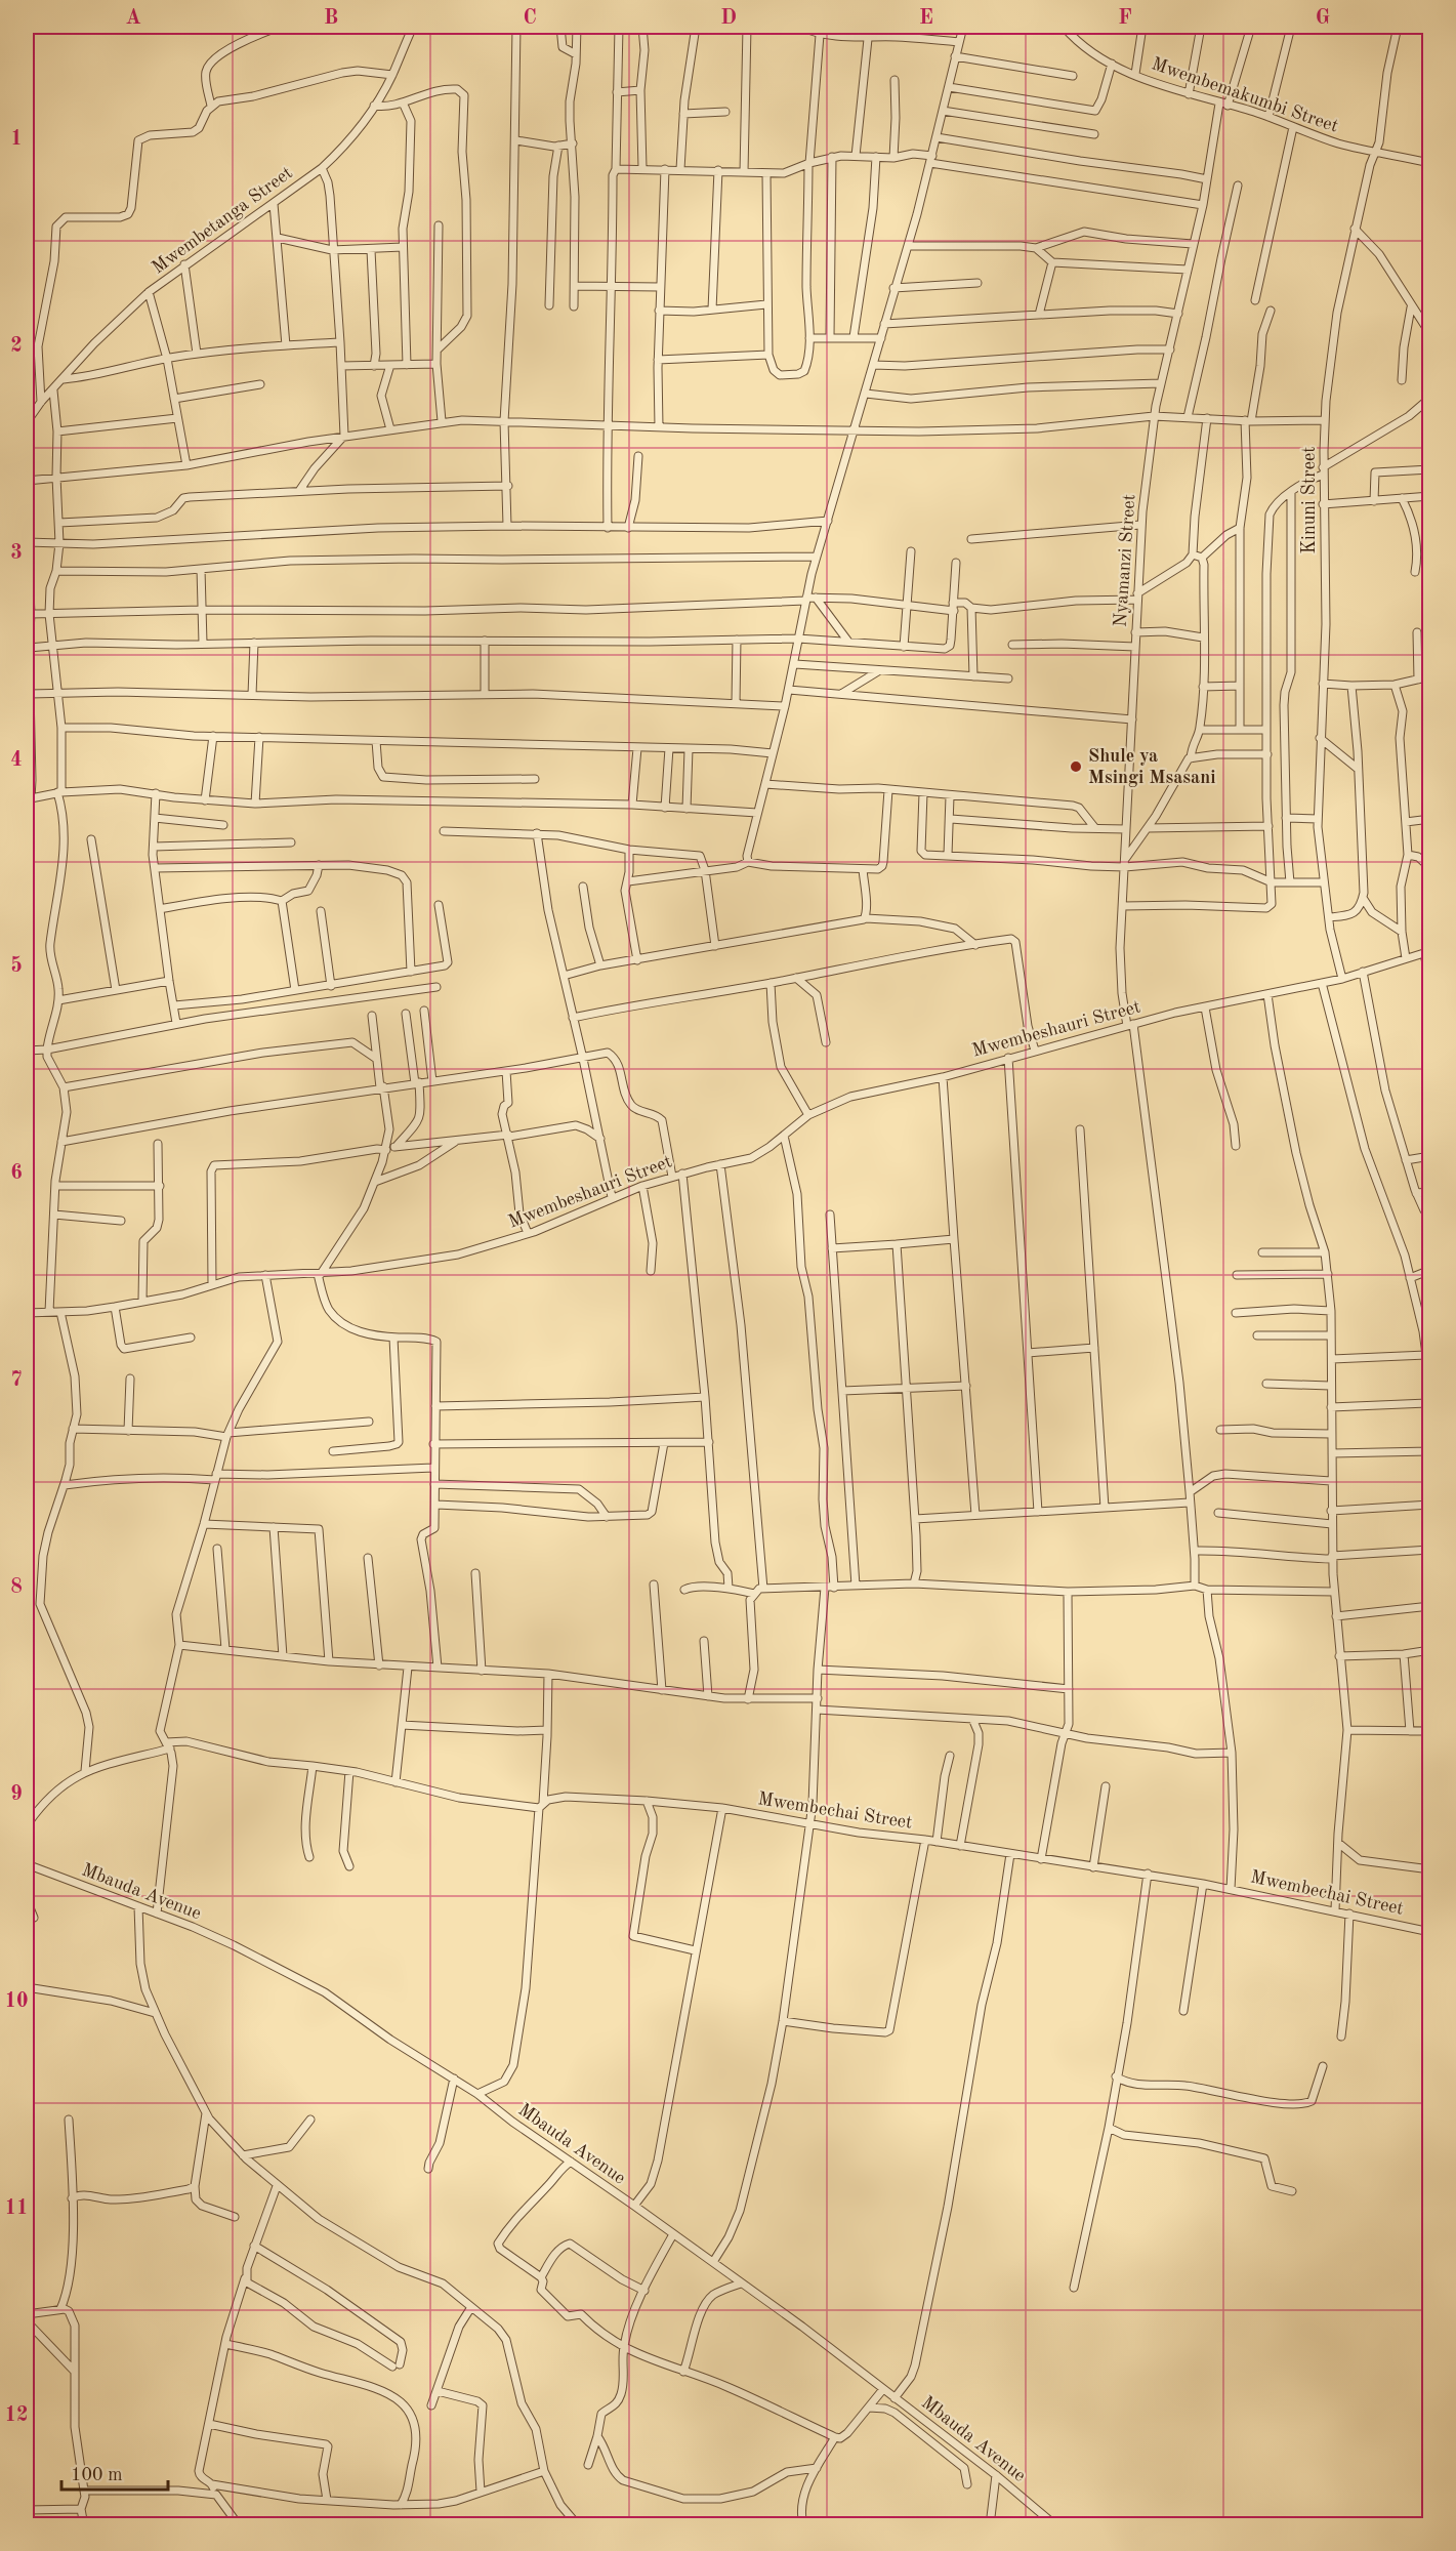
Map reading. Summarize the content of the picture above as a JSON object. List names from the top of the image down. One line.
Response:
{"streets":{"street":["Mwembemakumbi Street","Mwembetanga Street","Kinuni Street","Nyamanzi Street","Mwembeshauri Street","Mwembechai Street","Mbauda Avenue"]},"crossings":[["Mwembemakumbi Street","Kinuni Street"],["Mwembemakumbi Street","Nyamanzi Street"],["Kinuni Street","Mwembeshauri Street"],["Nyamanzi Street","Mwembeshauri Street"]],"places":["Shule ya Msingi Msasani"],"scale_bar":"100 m","grid":{"columns":["A","B","C","D","E","F","G"],"rows":["1","2","3","4","5","6","7","8","9","10","11","12"]}}
